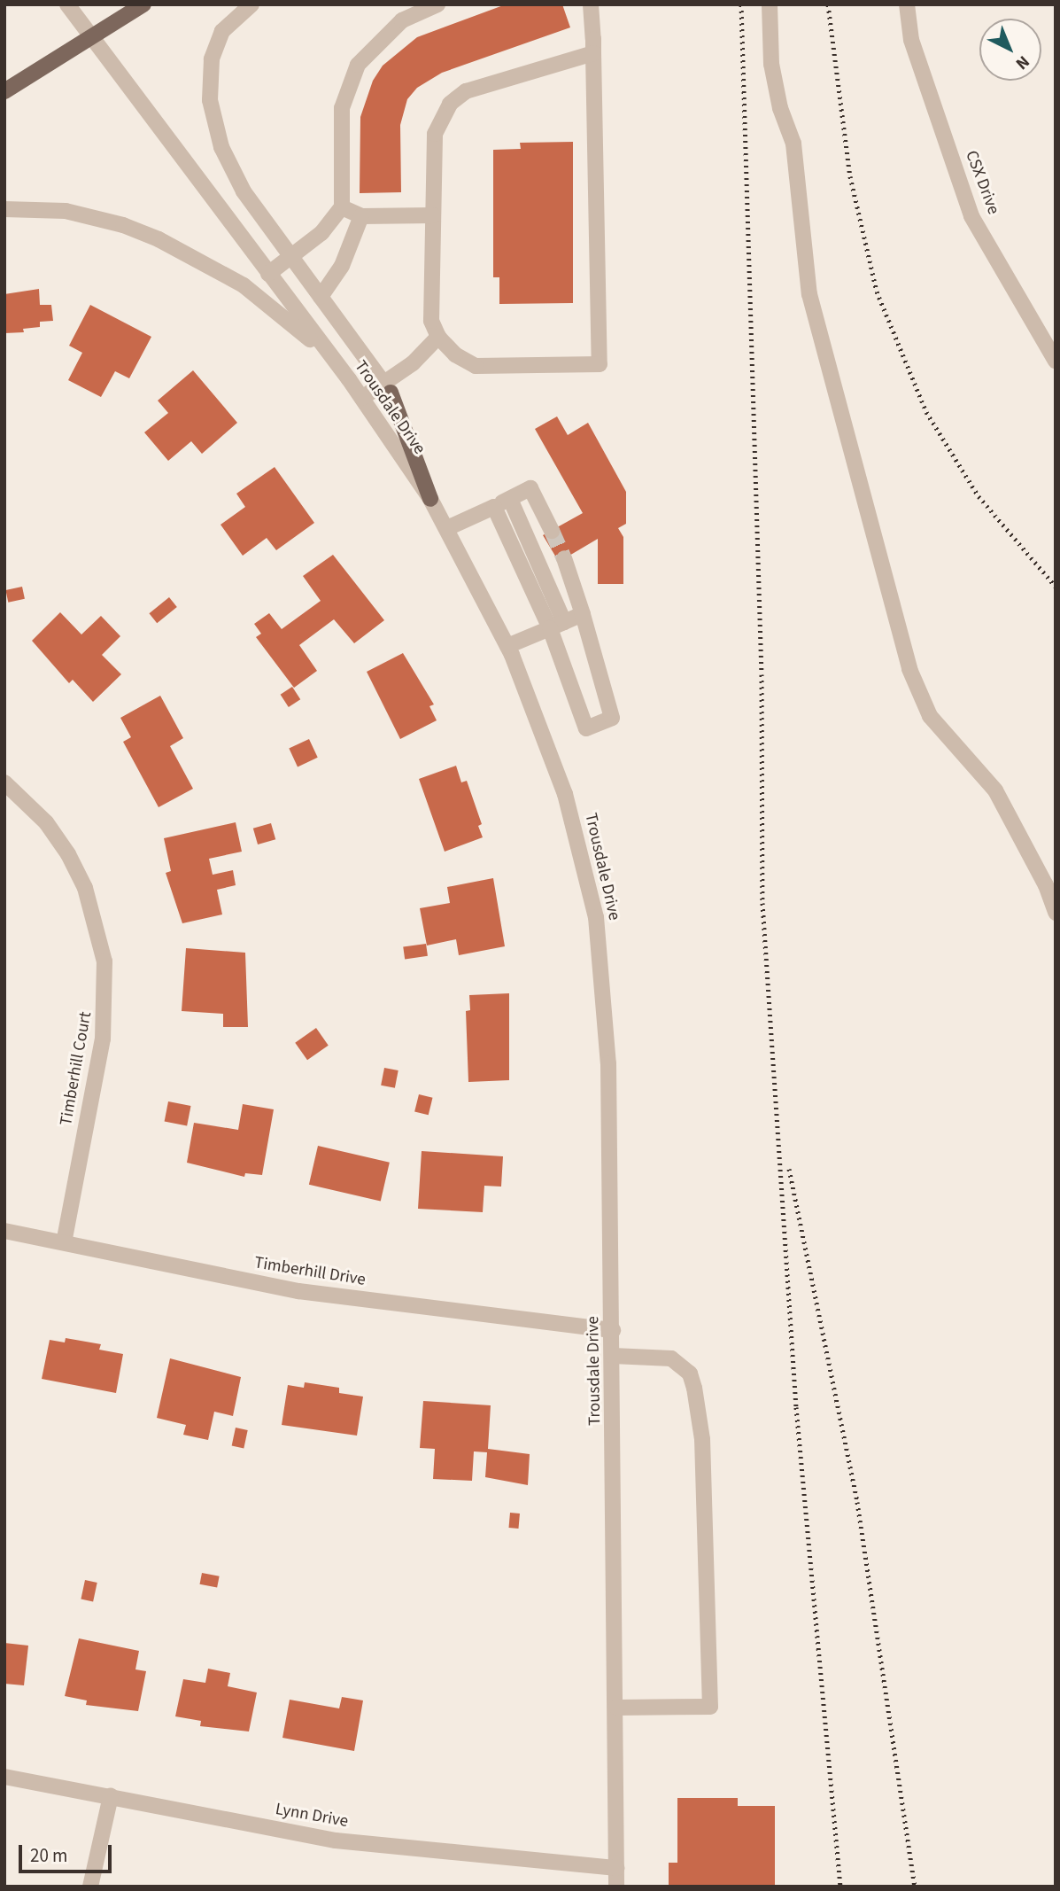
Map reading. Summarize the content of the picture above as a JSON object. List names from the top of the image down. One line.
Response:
{"streets":{"street":["CSX Drive","Trousdale Drive","Timberhill Court","Timberhill Drive","Lynn Drive"]},"crossings":[["Trousdale Drive","Timberhill Drive"],["Trousdale Drive","Lynn Drive"],["Timberhill Court","Timberhill Drive"]],"scale_bar":"20 m","north":"bottom right"}
